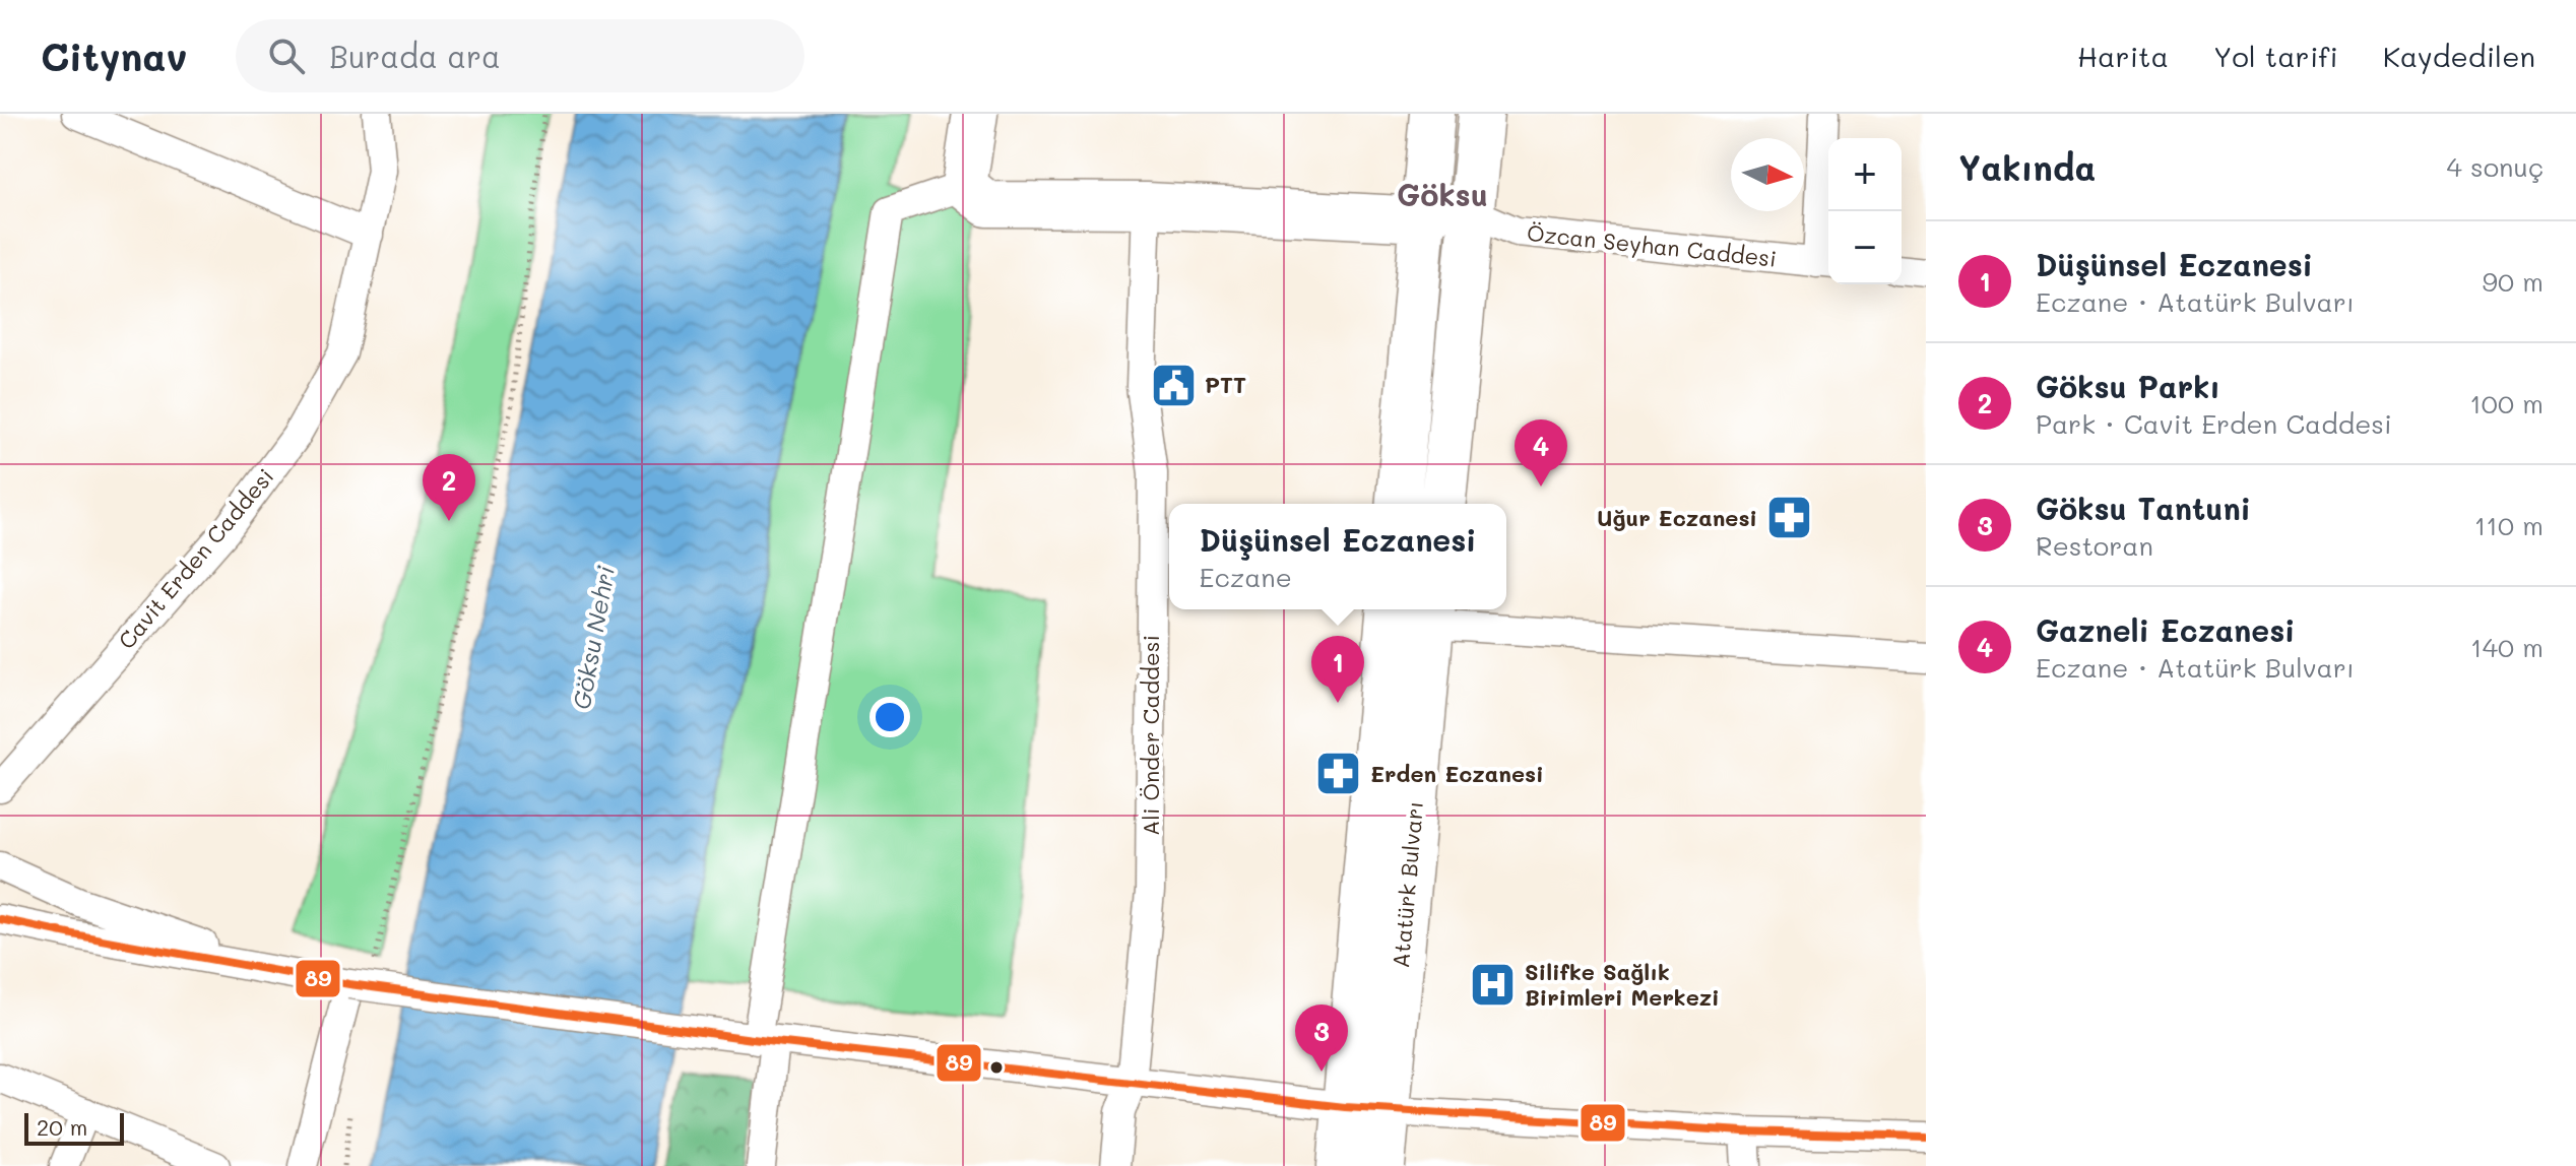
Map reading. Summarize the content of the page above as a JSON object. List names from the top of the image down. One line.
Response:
{"streets":{"main road":["Atatürk Bulvarı"],"street":["Özcan Seyhan Caddesi","Cavit Erden Caddesi","Ali Önder Caddesi"]},"districts":["Göksu"],"water":["Göksu Nehri"],"places":{"public building":["PTT"],"pharmacy":["Uğur Eczanesi","Erden Eczanesi"],"hospital":["Silifke Sağlık Birimleri Merkezi"]},"lines":["transit line 89"],"scale_bar":"20 m","north":"right","page":{"header":"Citynav","search":"Burada ara","nav":["Harita","Yol tarifi","Kaydedilen"],"heading":["Yakında","4 sonuç"],"map_buttons":["+","−"],"list":[{"mark":"1","name":"Düşünsel Eczanesi","note":"Eczane · Atatürk Bulvarı","value":"90 m"},{"mark":"2","name":"Göksu Parkı","note":"Park · Cavit Erden Caddesi","value":"100 m"},{"mark":"3","name":"Göksu Tantuni","note":"Restoran","value":"110 m"},{"mark":"4","name":"Gazneli Eczanesi","note":"Eczane · Atatürk Bulvarı","value":"140 m"}],"pins":["4","2","1","3"],"popup":["Düşünsel Eczanesi","Eczane"],"scale":"20 m"}}
